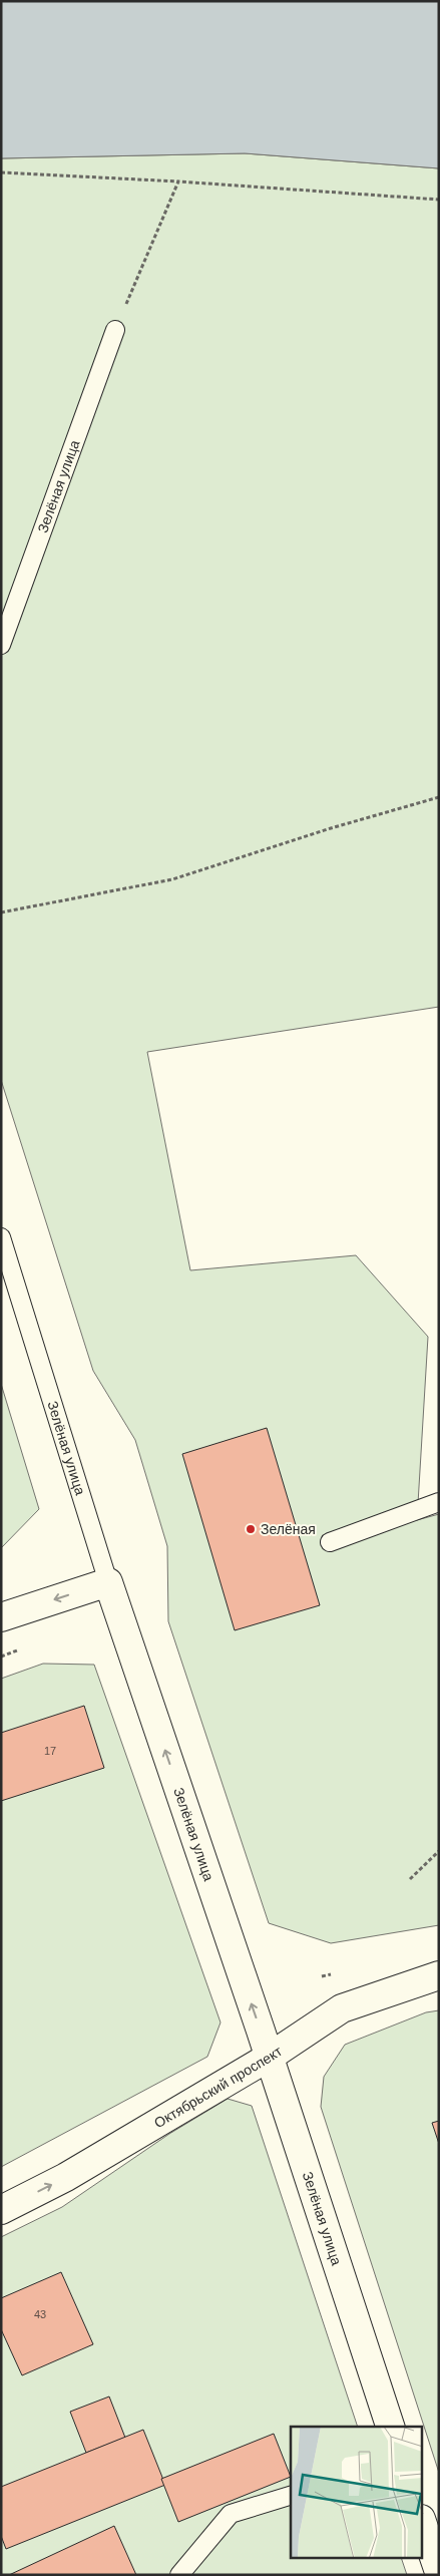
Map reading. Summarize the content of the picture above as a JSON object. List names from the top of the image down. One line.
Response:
{"streets":{"street":["Зелёная улица","Октябрьский проспект"]},"crossings":[["Зелёная улица","Октябрьский проспект"]],"one_way":["Октябрьский проспект"],"places":["Зелёная"],"house_numbers":["17","43"]}
